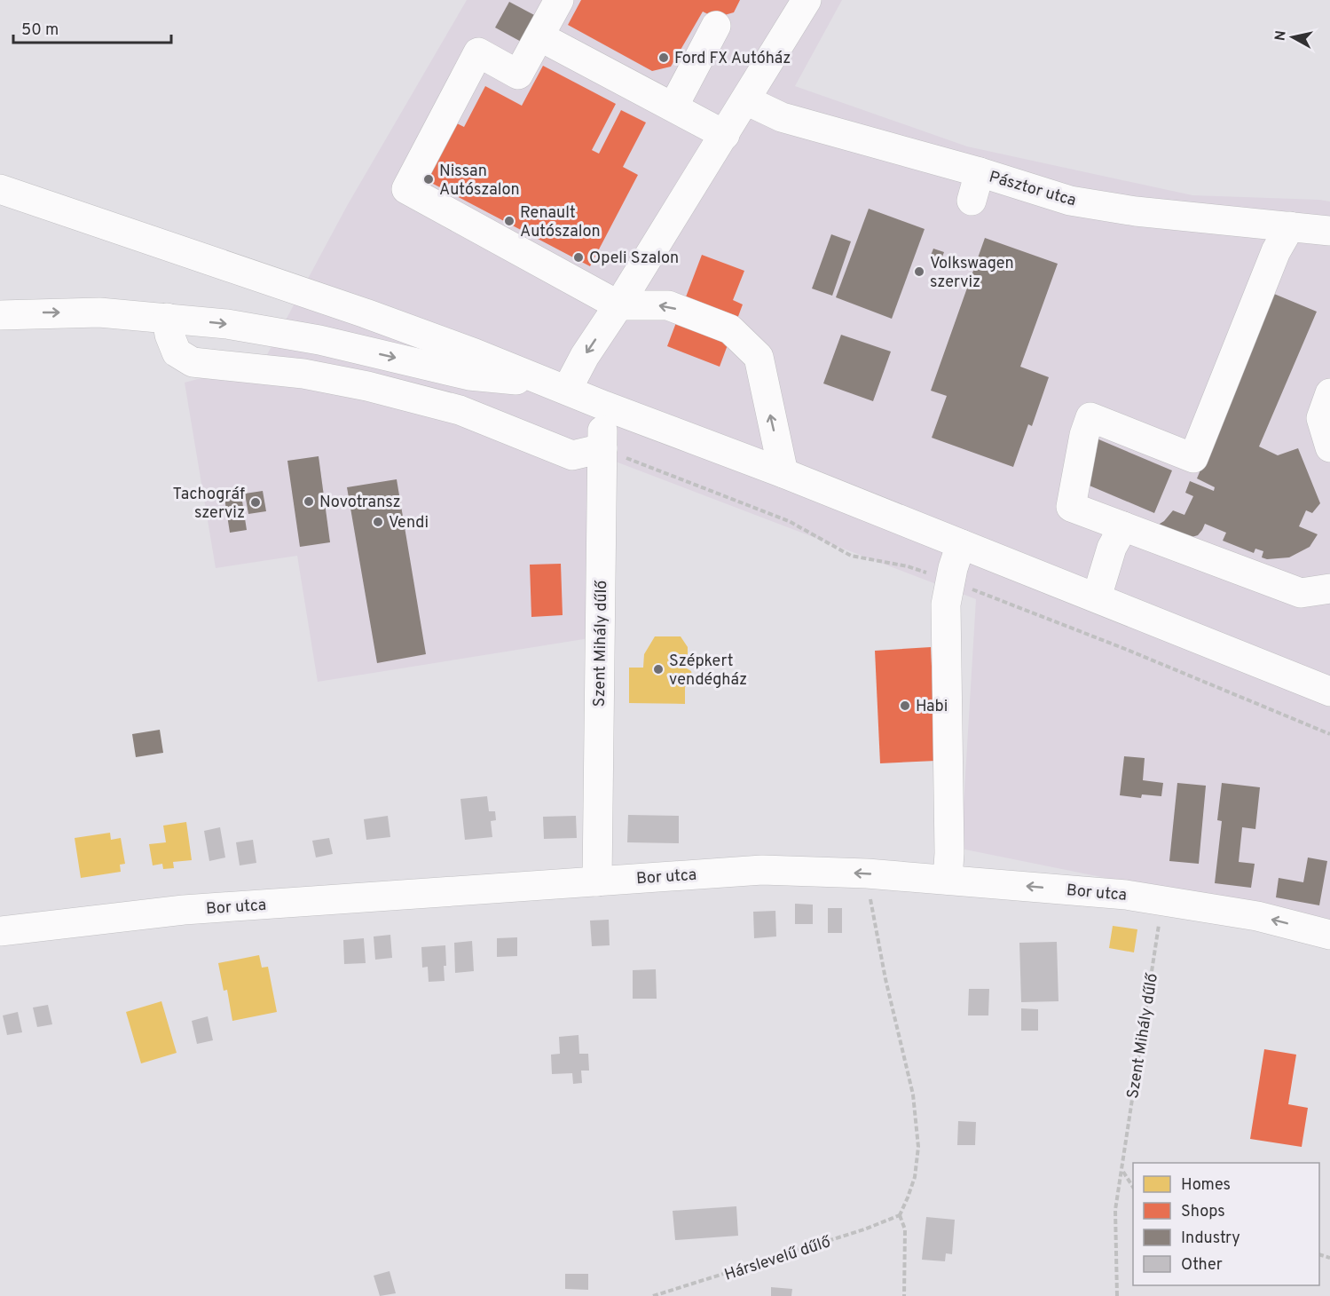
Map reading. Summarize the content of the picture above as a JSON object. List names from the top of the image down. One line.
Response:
{"streets":{"street":["Pásztor utca","Szent Mihály dűlő","Bor utca"],"path":["Hárslevelű dűlő"]},"crossings":[["Szent Mihály dűlő","Bor utca"]],"one_way":["Bor utca"],"places":["Ford FX Autóház","Nissan Autószalon","Renault Autószalon","Opeli Szalon","Volkswagen szerviz","Novotransz","Tachográf szerviz","Vendi","Szépkert vendégház","Habi"],"legend":["Homes","Shops","Industry","Other"],"scale_bar":"50 m","north":"left"}
